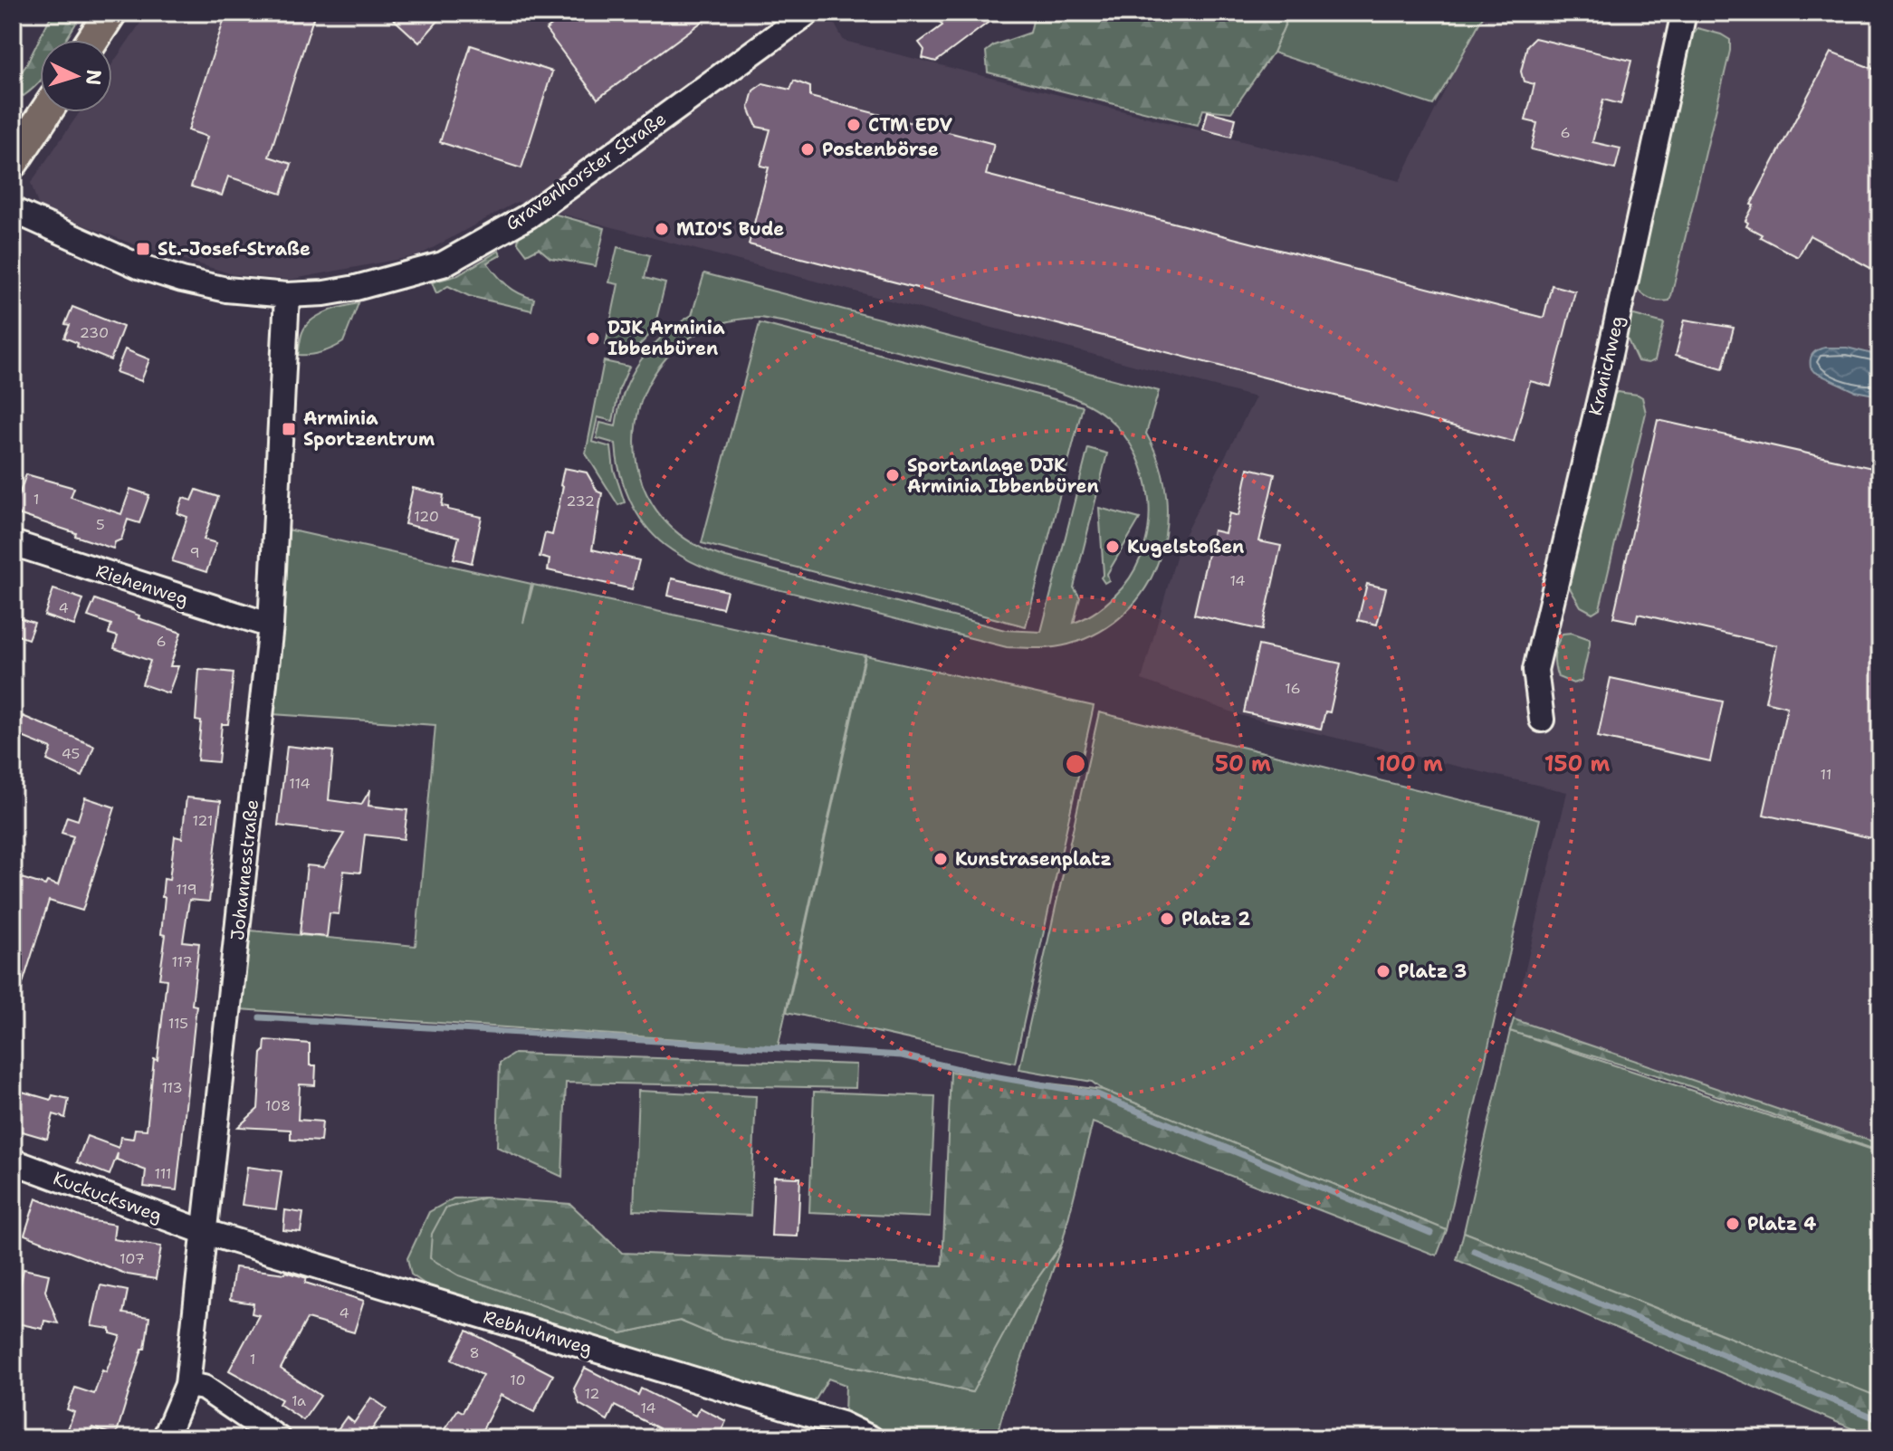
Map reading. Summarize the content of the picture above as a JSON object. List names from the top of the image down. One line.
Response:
{"streets":{"street":["Gravenhorster Straße","Kranichweg","Riehenweg","Johannesstraße","Kuckucksweg","Rebhuhnweg"]},"crossings":[["Gravenhorster Straße","Johannesstraße"],["Riehenweg","Johannesstraße"],["Johannesstraße","Kuckucksweg"],["Johannesstraße","Rebhuhnweg"],["Kuckucksweg","Rebhuhnweg"]],"places":{"other":["CTM EDV","Postenbörse","MIO'S Bude","DJK Arminia Ibbenbüren","Sportanlage DJK Arminia Ibbenbüren","Kugelstoßen","Kunstrasenplatz","Platz 2","Platz 3","Platz 4"],"transit":["St.-Josef-Straße","Arminia Sportzentrum"]},"house_numbers":["6","230","1","232","120","5","9","14","4","6","16","45","11","114","121","119","117","115","113","108","111","107","4","8","1","10","12","1a","14"],"north":"right","rings":["50 m","100 m","150 m"]}
